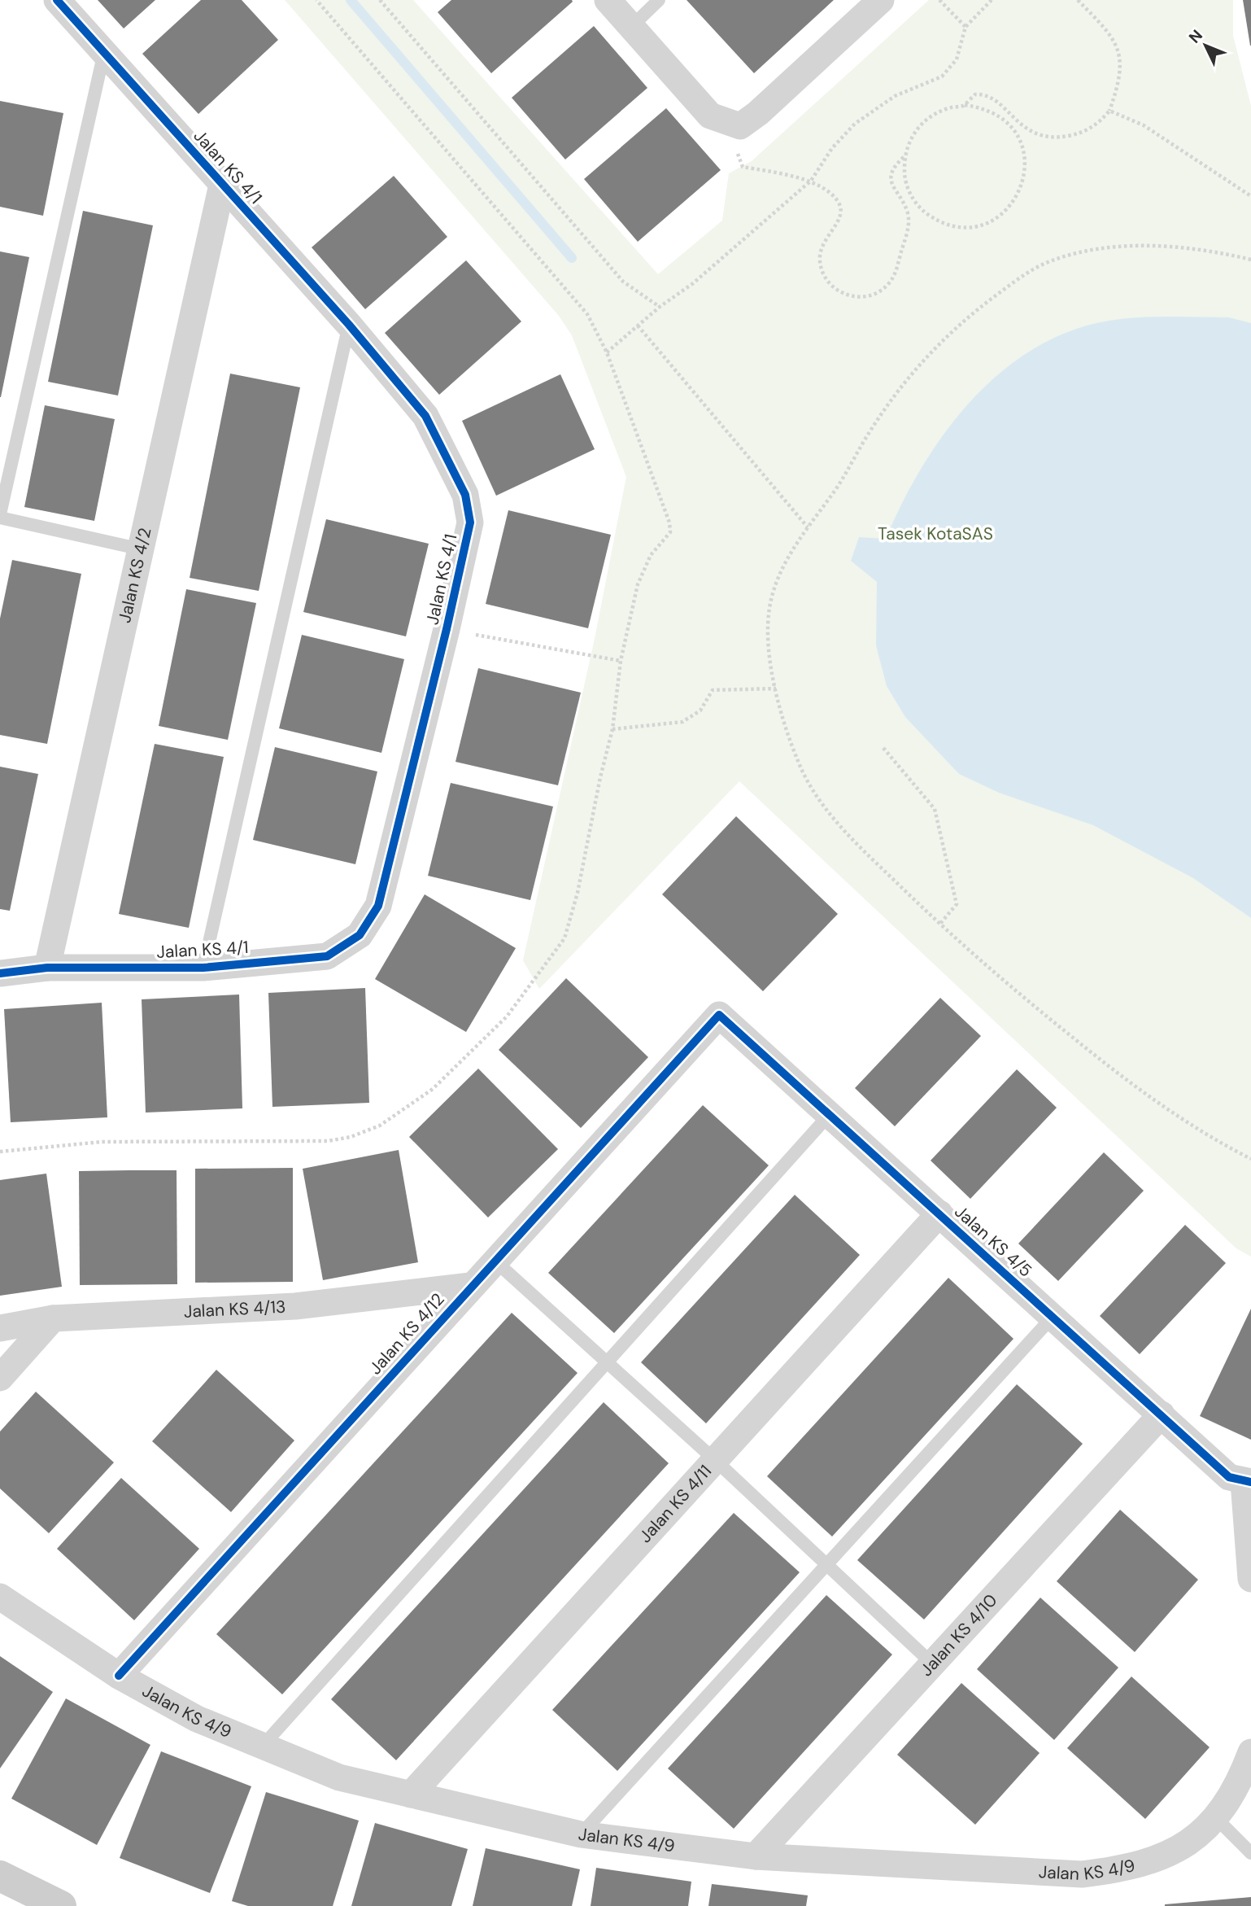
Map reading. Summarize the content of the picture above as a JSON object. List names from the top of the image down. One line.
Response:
{"streets":{"street":["Jalan KS 4/1","Jalan KS 4/2","Jalan KS 4/5","Jalan KS 4/13","Jalan KS 4/12","Jalan KS 4/11","Jalan KS 4/10","Jalan KS 4/9"]},"crossings":[["Jalan KS 4/1","Jalan KS 4/2"],["Jalan KS 4/5","Jalan KS 4/12"],["Jalan KS 4/5","Jalan KS 4/11"],["Jalan KS 4/5","Jalan KS 4/10"],["Jalan KS 4/13","Jalan KS 4/12"],["Jalan KS 4/12","Jalan KS 4/9"],["Jalan KS 4/11","Jalan KS 4/9"],["Jalan KS 4/10","Jalan KS 4/9"]],"parks":["Tasek KotaSAS"],"north":"top left"}
